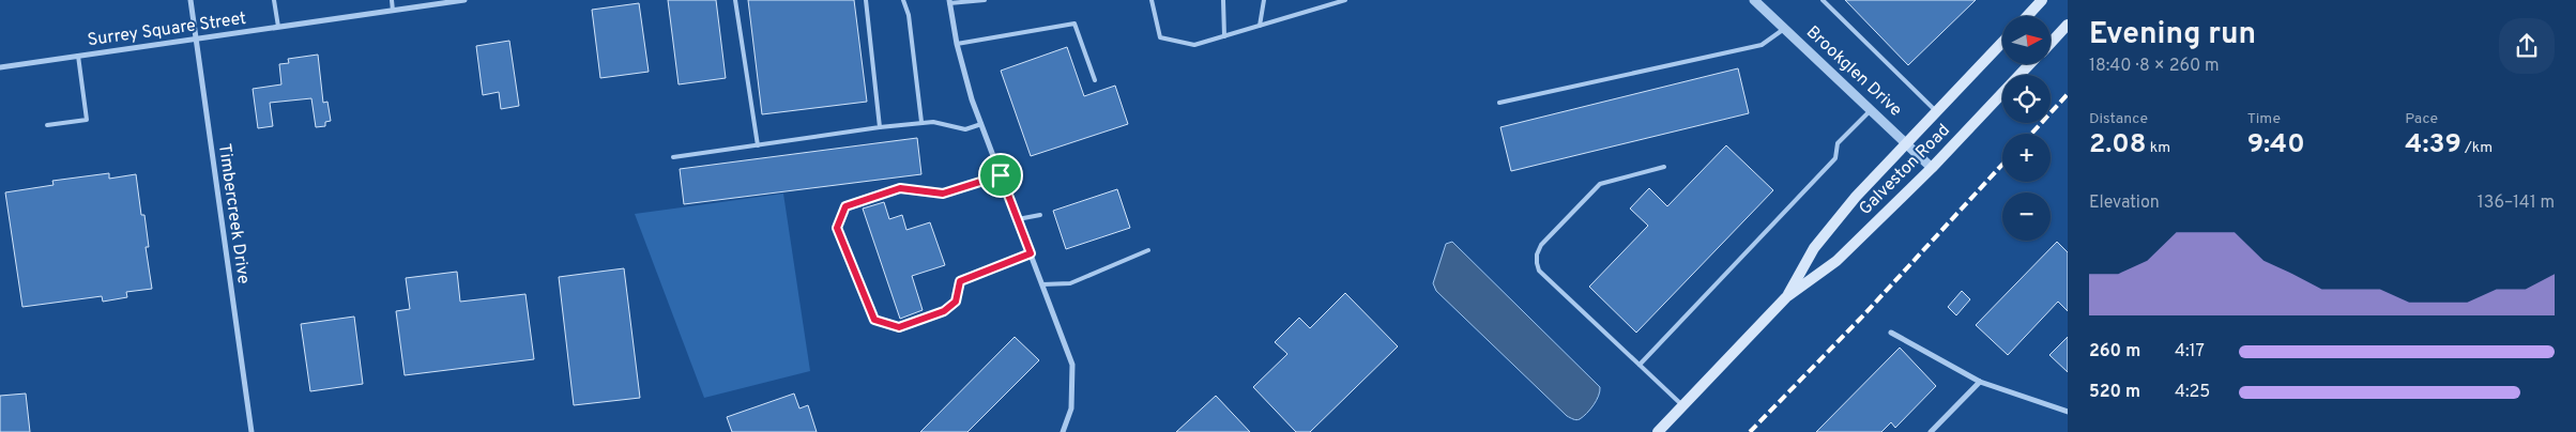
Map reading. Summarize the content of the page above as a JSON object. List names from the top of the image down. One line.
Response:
{"streets":{"main road":["Galveston Road"],"street":["Surrey Square Street","Brookglen Drive","Timbercreek Drive"]},"crossings":[["Surrey Square Street","Timbercreek Drive"],["Brookglen Drive","Galveston Road"]],"north":"right","page":{"heading":["Evening run","18:40 · 8 × 260 m"],"map_buttons":["+","−"],"stats":[["Distance","2.08 km"],["Time","9:40"],["Pace","4:39 /km"]],"chart":["Elevation","136–141 m"],"list":[{"name":"260 m","note":"4:17"},{"name":"520 m","note":"4:25"}]}}
